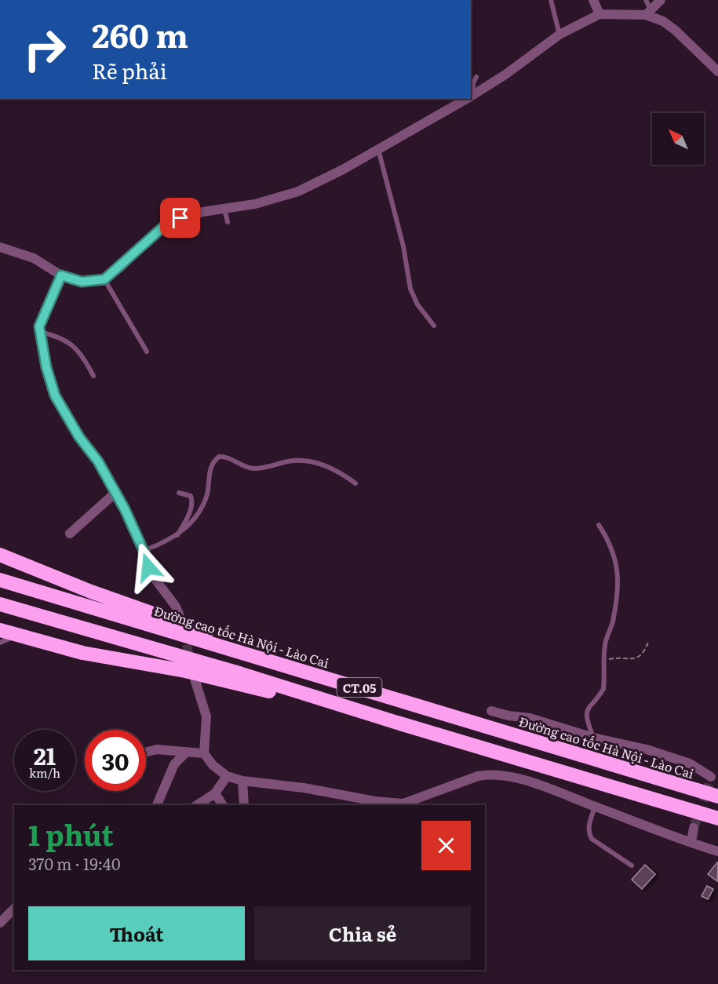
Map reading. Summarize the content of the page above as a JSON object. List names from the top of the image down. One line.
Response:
{"streets":{"highway":["Đường cao tốc Hà Nội - Lào Cai","CT.05"]},"north":"top left","page":{"turn":["260 m","Rẽ phải"],"speed":"21 km/h","limit":"30","heading":["1 phút","370 m · 19:40"],"buttons":["Thoát","Chia sẻ"]}}
